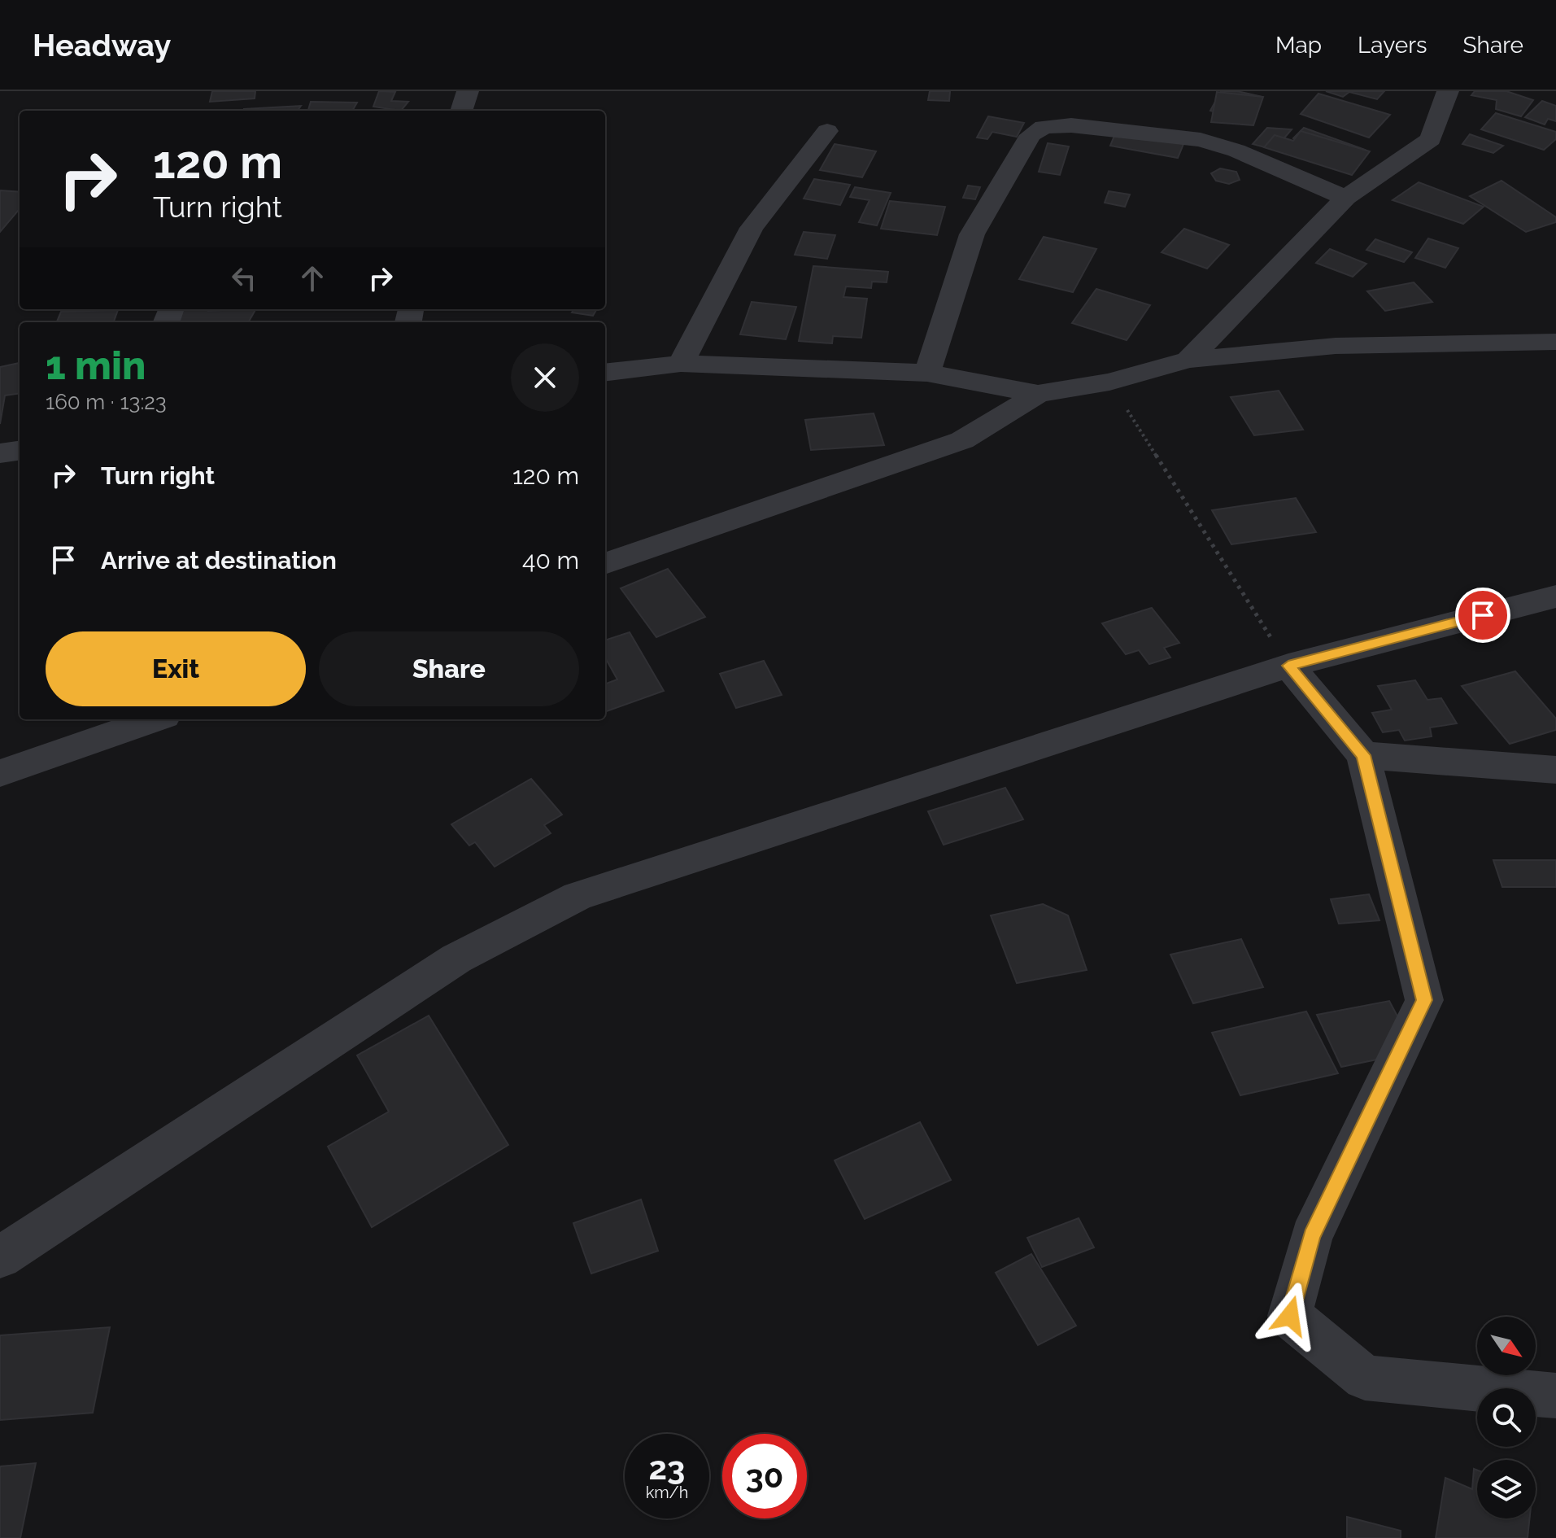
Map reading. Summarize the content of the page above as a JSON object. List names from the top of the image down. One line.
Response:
{"north":"bottom right","page":{"header":"Headway","nav":["Map","Layers","Share"],"turn":["120 m","Turn right"],"heading":["1 min","160 m · 13:23"],"list":[{"name":"Turn right","value":"120 m"},{"name":"Arrive at destination","value":"40 m"}],"buttons":["Exit","Share"],"speed":"23 km/h","limit":"30"}}
